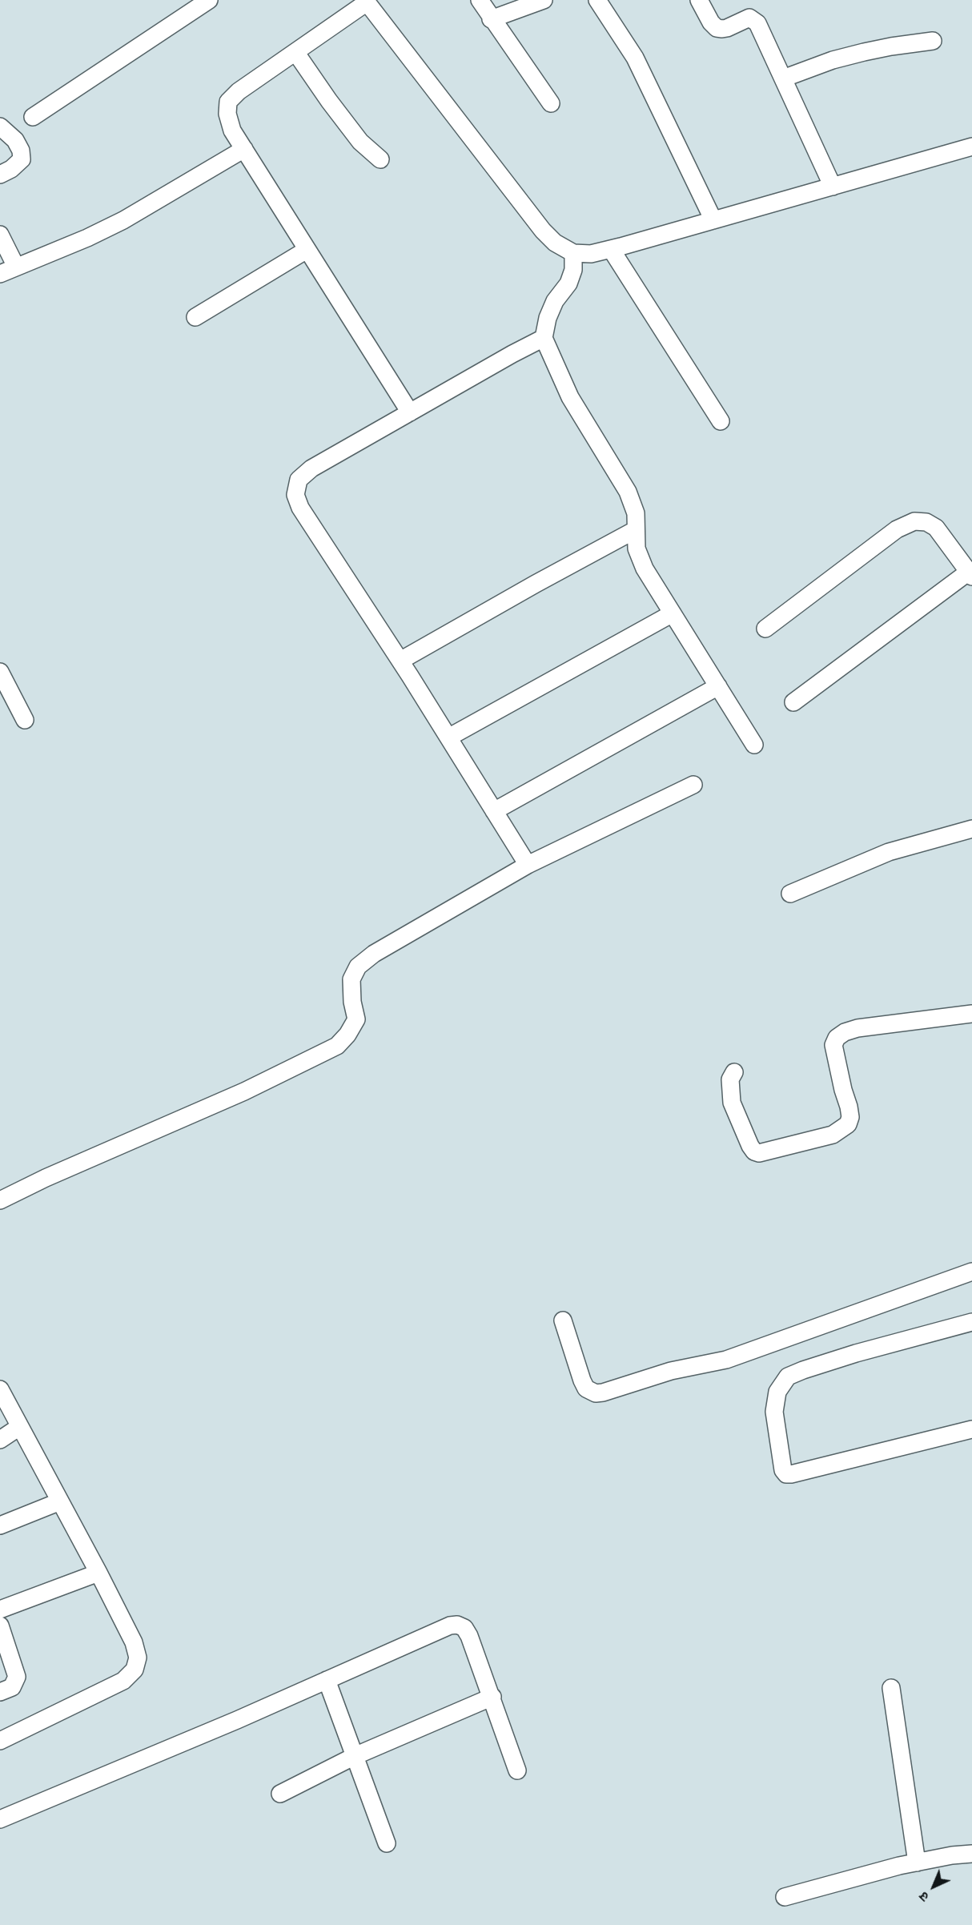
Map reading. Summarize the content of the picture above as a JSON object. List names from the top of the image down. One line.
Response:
{"north":"bottom left"}
